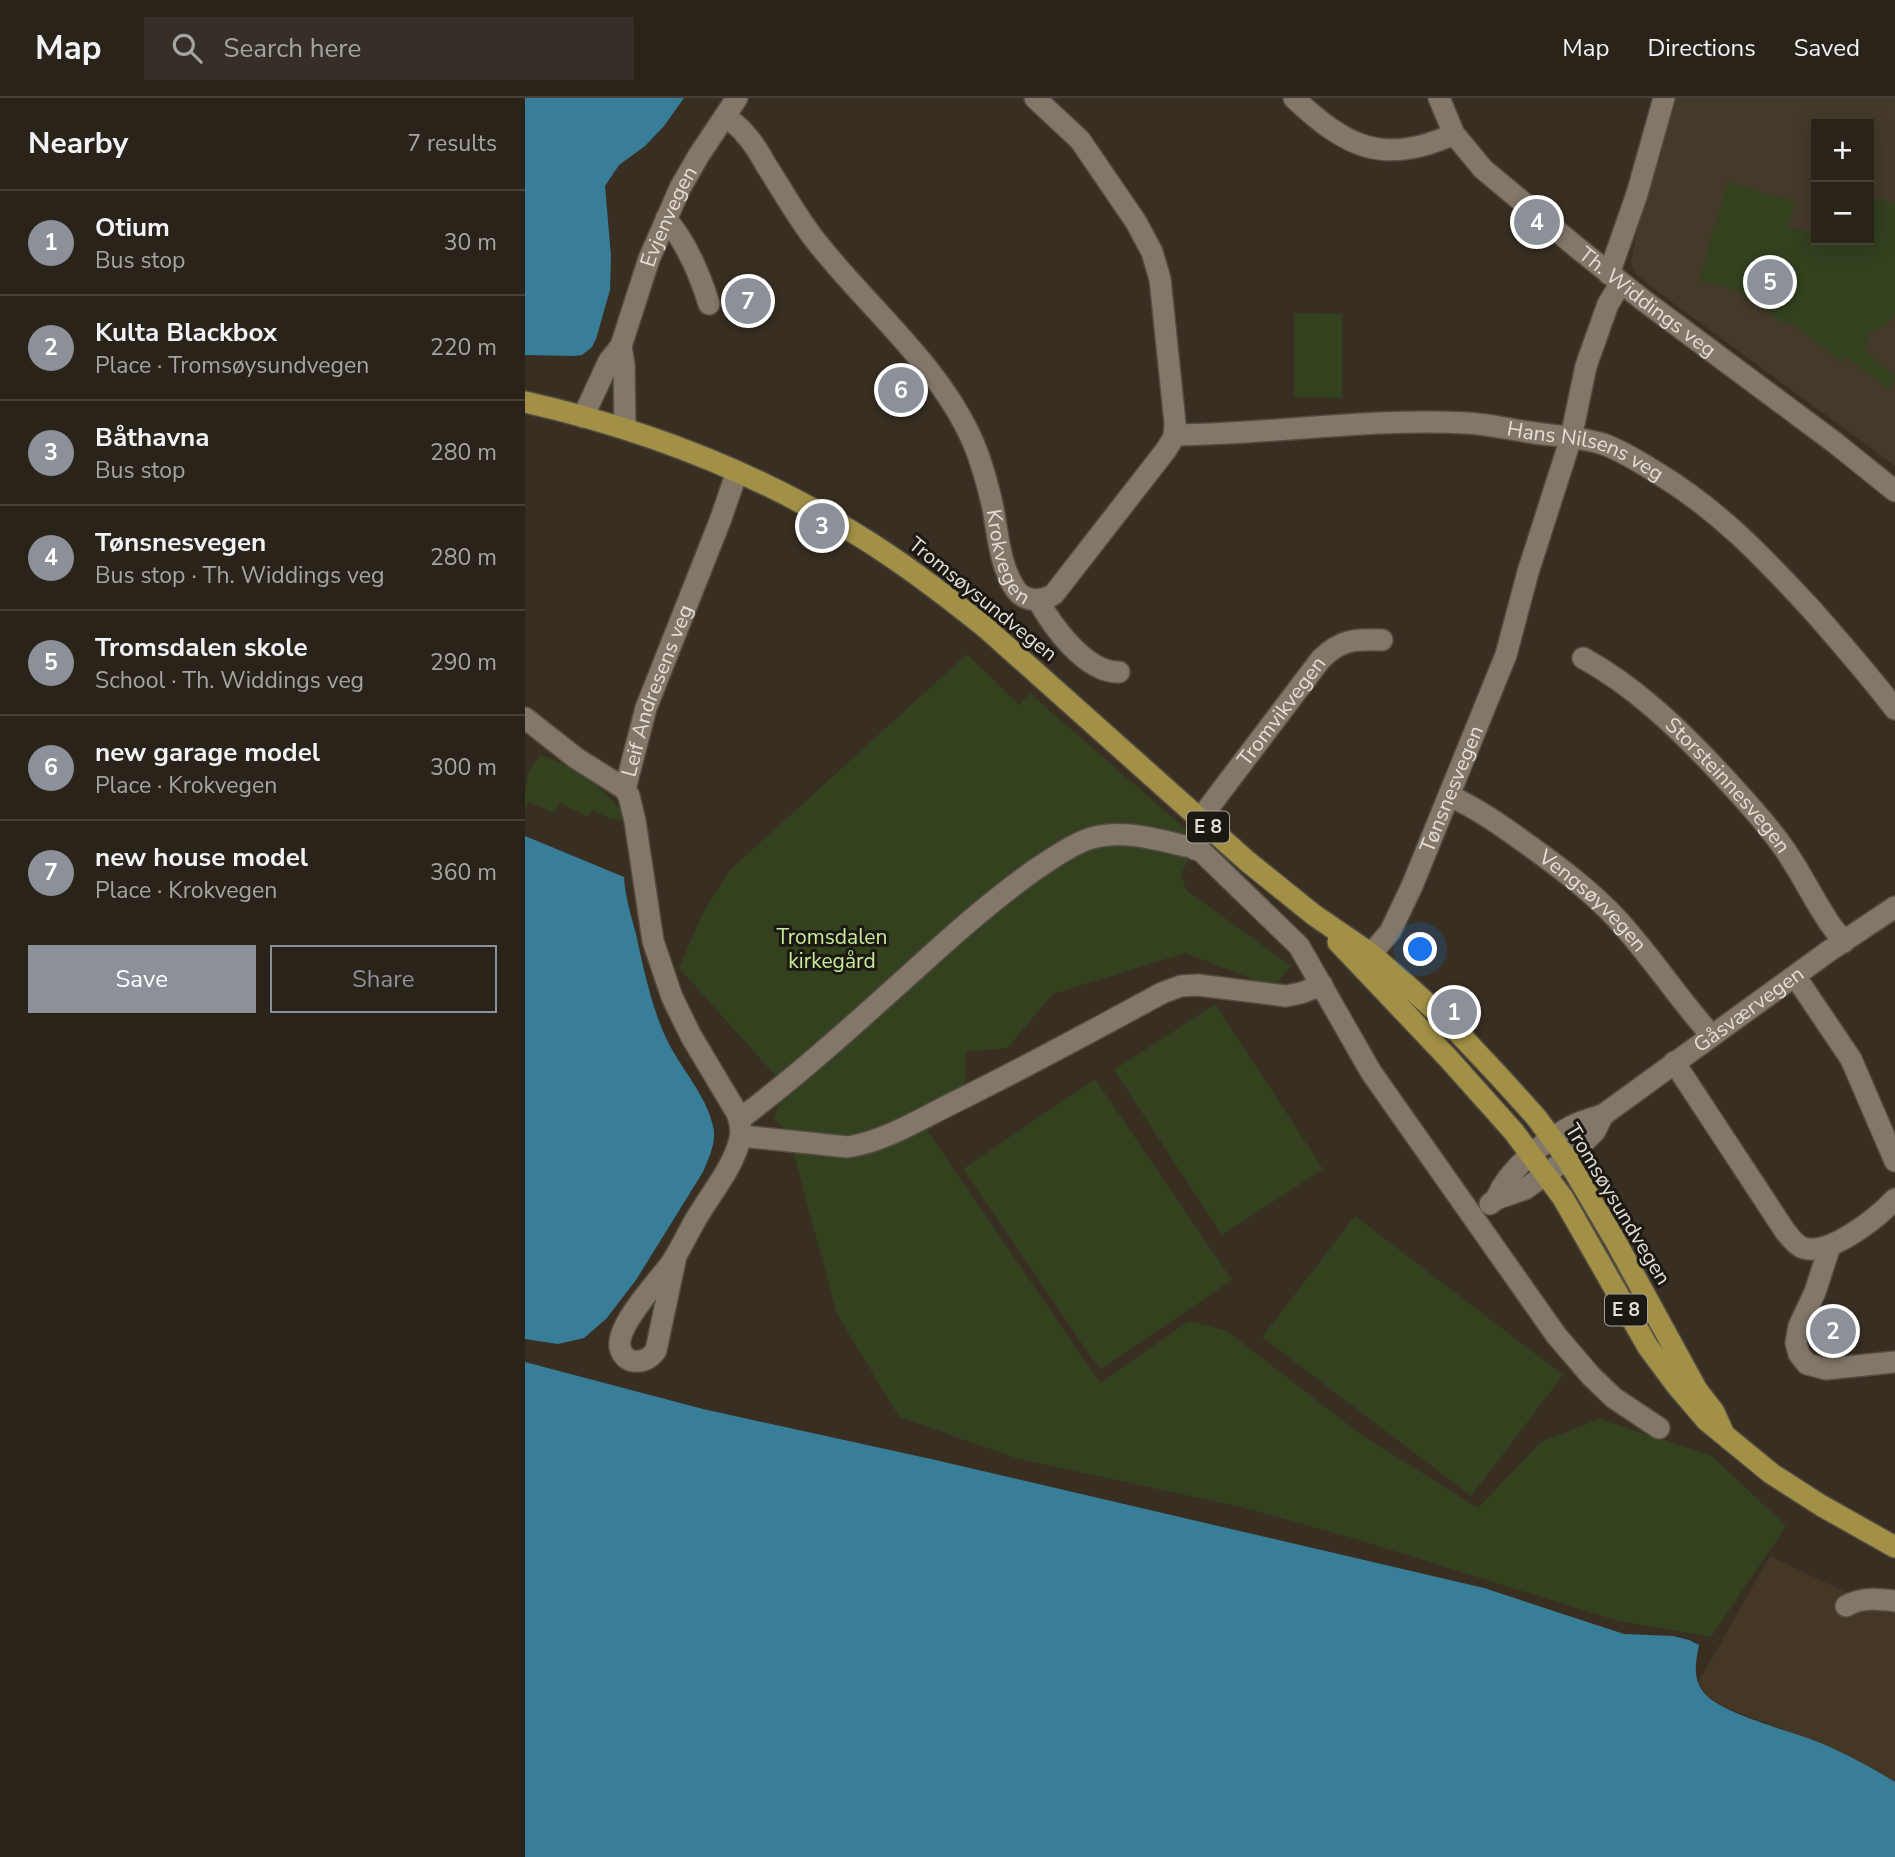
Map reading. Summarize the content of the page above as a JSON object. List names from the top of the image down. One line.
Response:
{"streets":{"highway":["Tromsøysundvegen","E 8"],"street":["Evjenvegen","Th. Widdings veg","Hans Nilsens veg","Krokvegen","Leif Andresens veg","Tromvikvegen","Storsteinnesvegen","Tønsnesvegen","Vengsøyvegen","Gåsværvegen"]},"crossings":[["Evjenvegen","Krokvegen"],["Evjenvegen","Tromsøysundvegen"],["Th. Widdings veg","Tønsnesvegen"],["Hans Nilsens veg","Krokvegen"],["Hans Nilsens veg","Tønsnesvegen"],["Tromsøysundvegen","Leif Andresens veg"],["Tromsøysundvegen","Tromvikvegen"],["Tromsøysundvegen","Tønsnesvegen"],["Tromsøysundvegen","Gåsværvegen"],["Storsteinnesvegen","Gåsværvegen"],["Tønsnesvegen","Vengsøyvegen"],["Vengsøyvegen","Gåsværvegen"]],"parks":["Tromsdalen kirkegård"],"page":{"header":"Map","search":"Search here","nav":["Map","Directions","Saved"],"heading":["Nearby","7 results"],"map_buttons":["+","−"],"list":[{"mark":"1","name":"Otium","note":"Bus stop","value":"30 m"},{"mark":"2","name":"Kulta Blackbox","note":"Place · Tromsøysundvegen","value":"220 m"},{"mark":"3","name":"Båthavna","note":"Bus stop","value":"280 m"},{"mark":"4","name":"Tønsnesvegen","note":"Bus stop · Th. Widdings veg","value":"280 m"},{"mark":"5","name":"Tromsdalen skole","note":"School · Th. Widdings veg","value":"290 m"},{"mark":"6","name":"new garage model","note":"Place · Krokvegen","value":"300 m"},{"mark":"7","name":"new house model","note":"Place · Krokvegen","value":"360 m"}],"pins":["4","5","7","6","3","1","2"],"buttons":["Save","Share"]}}
